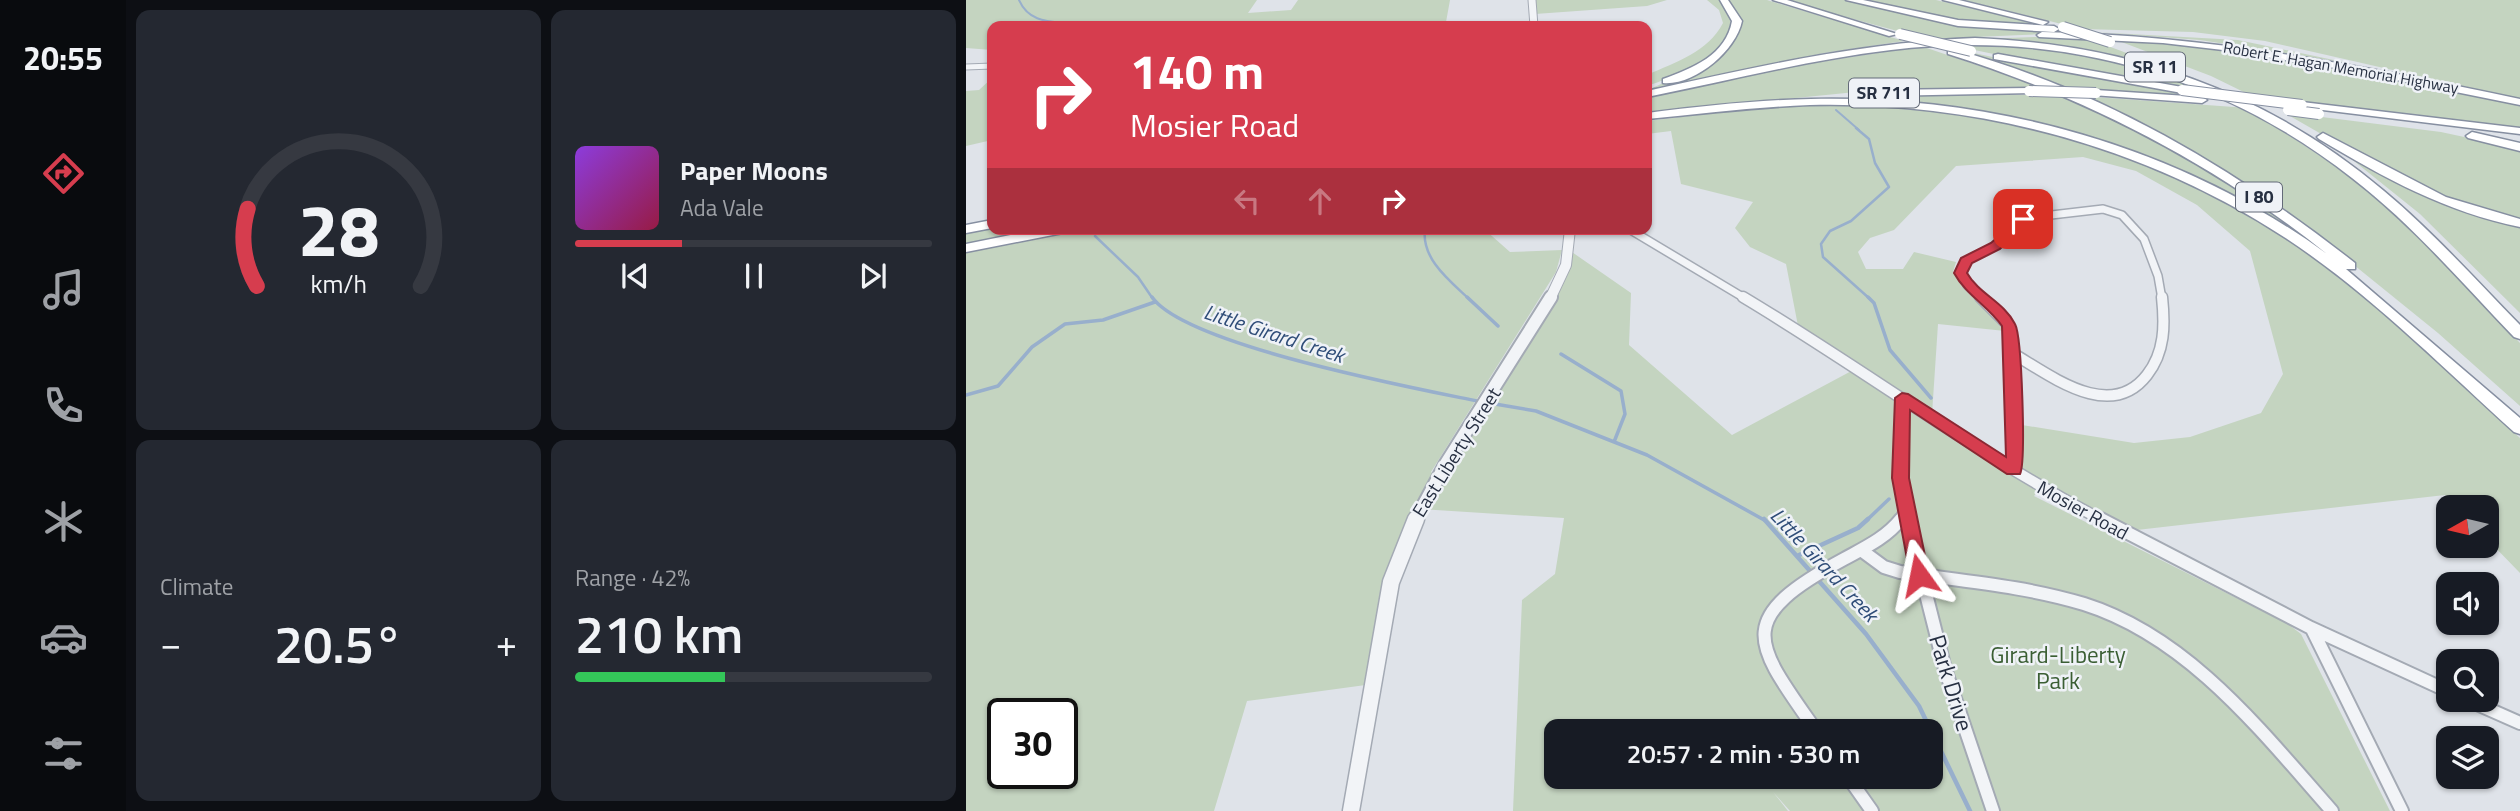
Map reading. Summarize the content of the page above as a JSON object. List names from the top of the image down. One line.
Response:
{"streets":{"highway":["SR 11","Robert E. Hagan Memorial Highway","SR 711","I 80"],"street":["East Liberty Street","Mosier Road","Park Drive"]},"crossings":[["SR 11","Robert E. Hagan Memorial Highway"],["Mosier Road","Park Drive"]],"water":["Little Girard Creek"],"parks":["Girard-Liberty Park"],"north":"left","page":{"tabs":"20:55","turn":["140 m","Mosier Road"],"song":["Paper Moons","Ada Vale"],"tile":["Climate",["Range · 42%","210 km"]],"heat":["−","20.5°","+"],"limit":"30","trip":"20:57 · 2 min · 530 m","gauge":["28","km/h"]}}
